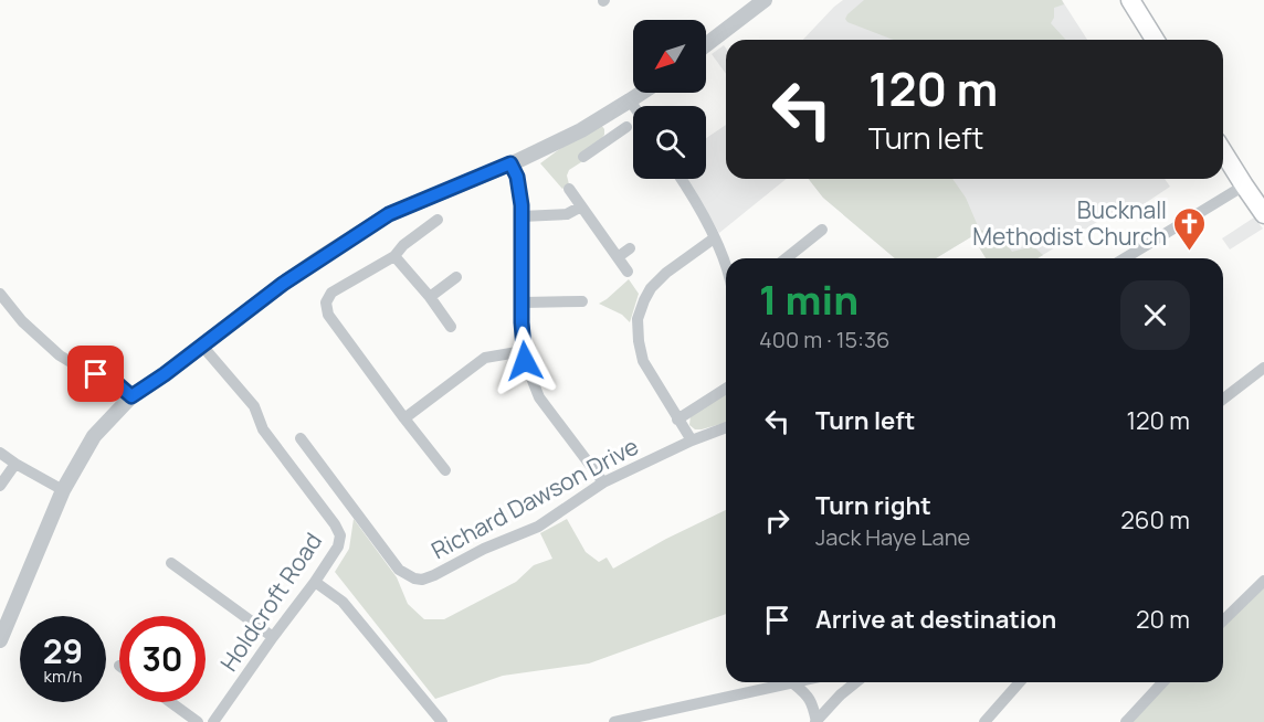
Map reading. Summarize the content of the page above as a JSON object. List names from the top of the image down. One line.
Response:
{"streets":{"street":["Richard Dawson Drive","Holdcroft Road"]},"places":{"church":["Bucknall Methodist Church"]},"north":"bottom left","page":{"turn":["120 m","Turn left"],"heading":["1 min","400 m · 15:36"],"list":[{"name":"Turn left","value":"120 m"},{"name":"Turn right","note":"Jack Haye Lane","value":"260 m"},{"name":"Arrive at destination","value":"20 m"}],"speed":"29 km/h","limit":"30"}}
